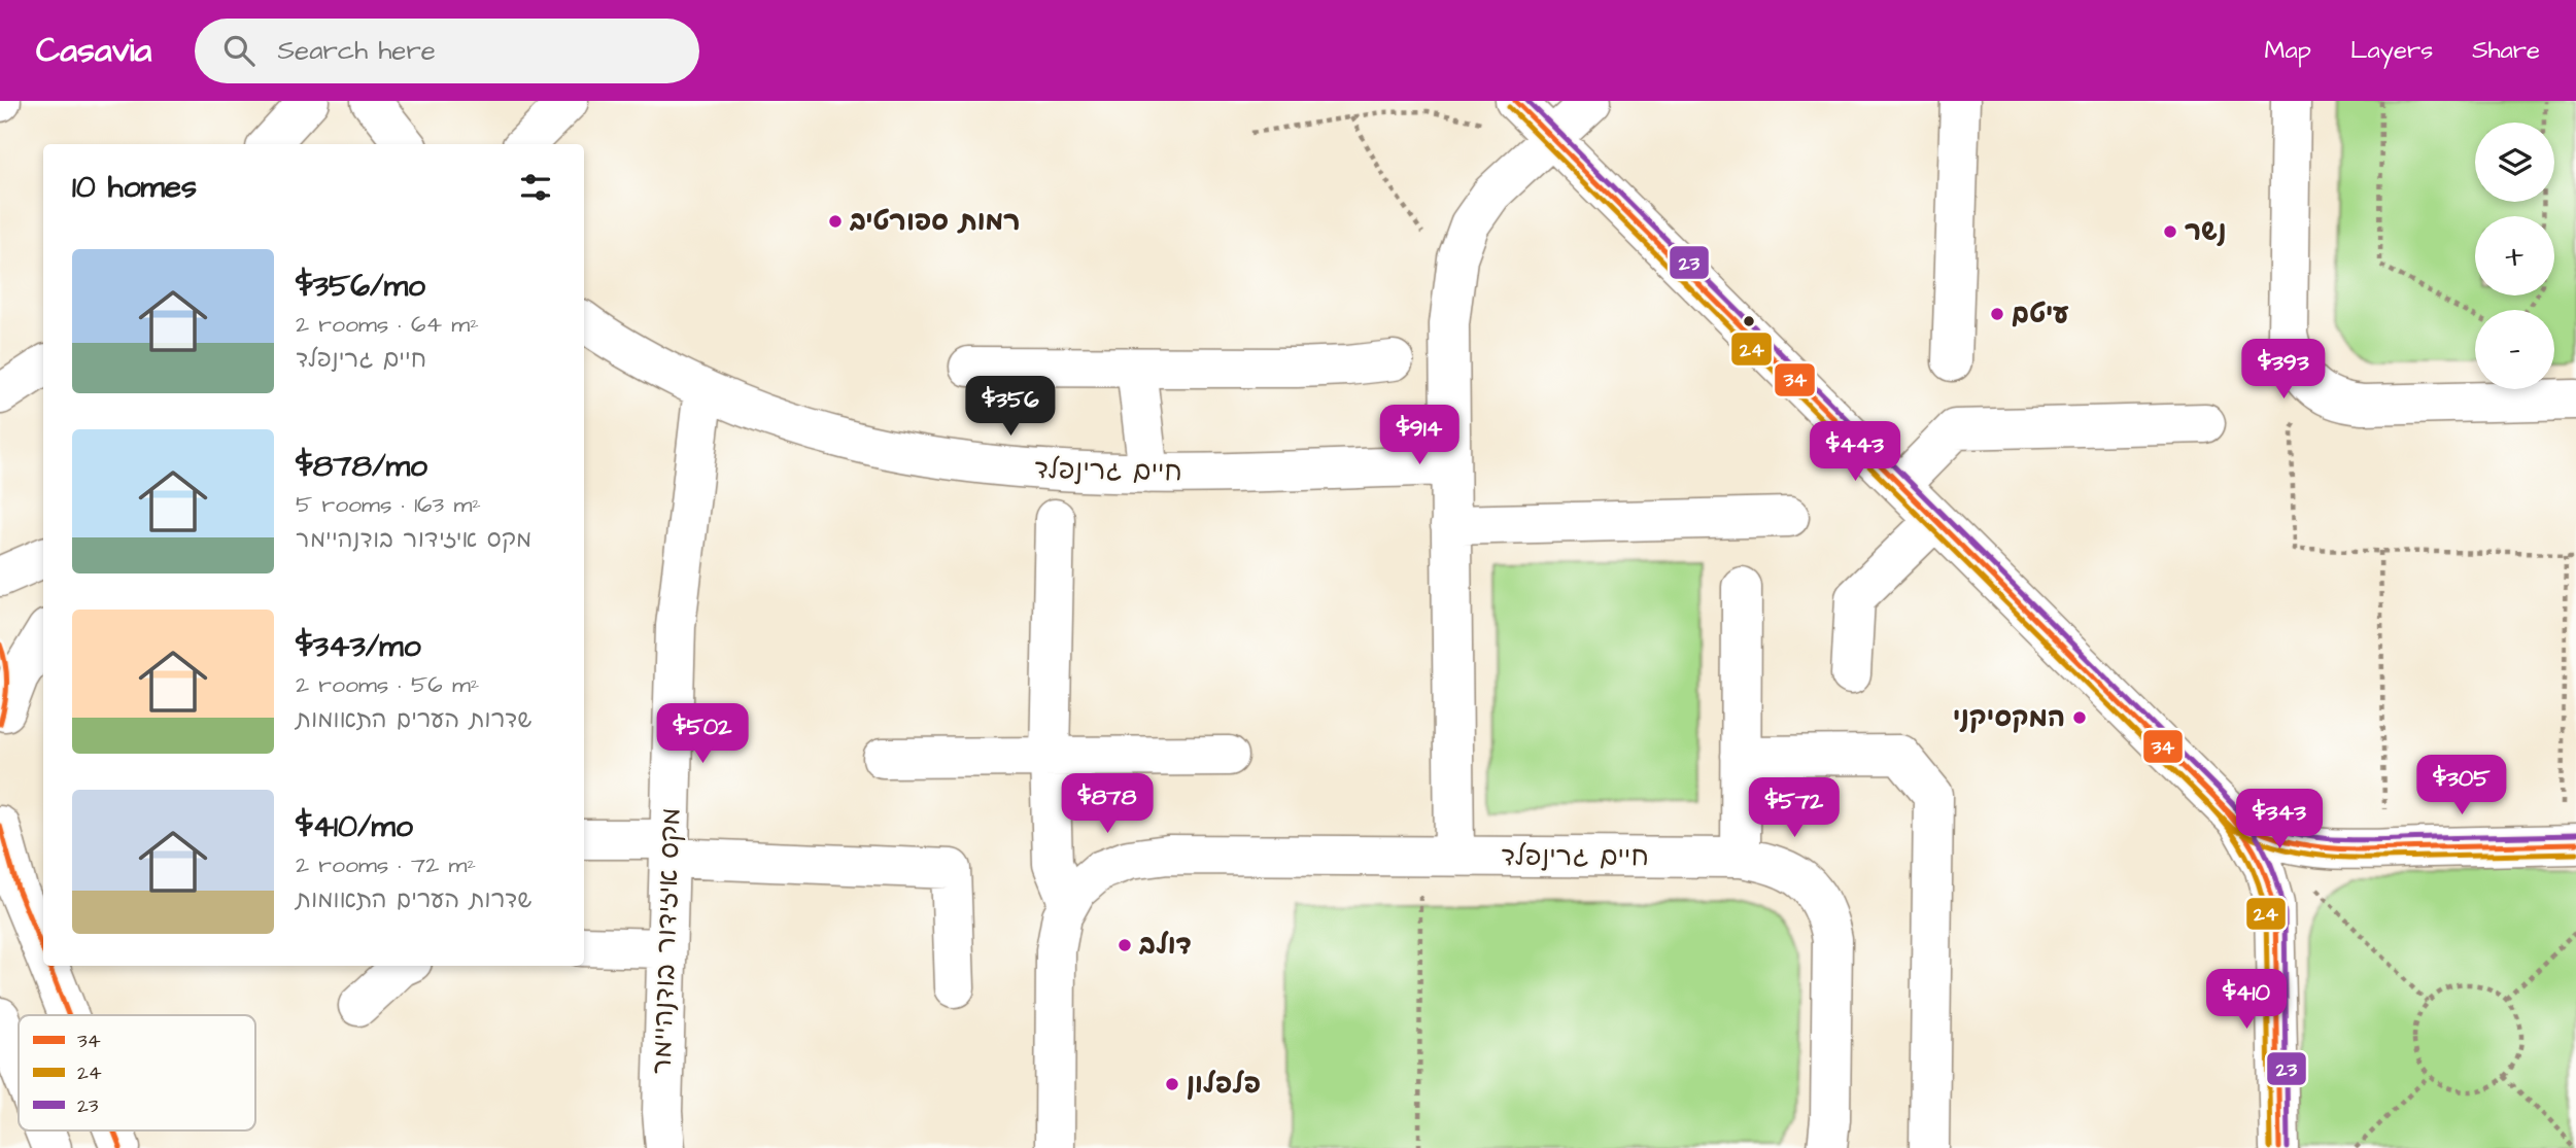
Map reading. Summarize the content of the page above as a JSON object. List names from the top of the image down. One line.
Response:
{"streets":{"street":["חיים גרינפלד","מקס איזידור בודנהיימר"]},"crossings":[["חיים גרינפלד","מקס איזידור בודנהיימר"]],"places":["רמות ספורטיב","נשר","עיטם","המקסיקני","דולב","פלפלון"],"lines":["transit line 34","transit line 23","transit line 24"],"legend":["34","24","23"],"page":{"header":"Casavia","search":"Search here","nav":["Map","Layers","Share"],"map_buttons":["+","−"],"heading":"10 homes","list":[{"name":"$356/mo","note":"2 rooms · 64 m² · חיים גרינפלד"},{"name":"$878/mo","note":"5 rooms · 163 m² · מקס איזידור בודנהיימר"},{"name":"$343/mo","note":"2 rooms · 56 m² · שדרות הערים התאומות"},{"name":"$410/mo","note":"2 rooms · 72 m² · שדרות הערים התאומות"}],"price":["$393","$356","$914","$443","$502","$305","$878","$572","$343","$410"]}}
